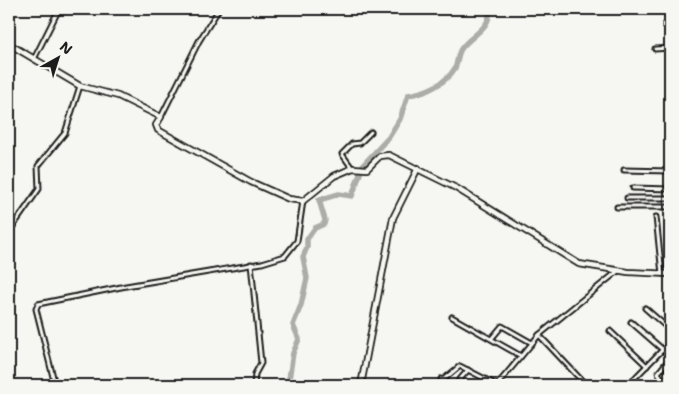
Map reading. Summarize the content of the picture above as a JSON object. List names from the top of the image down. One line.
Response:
{"north":"top right"}
